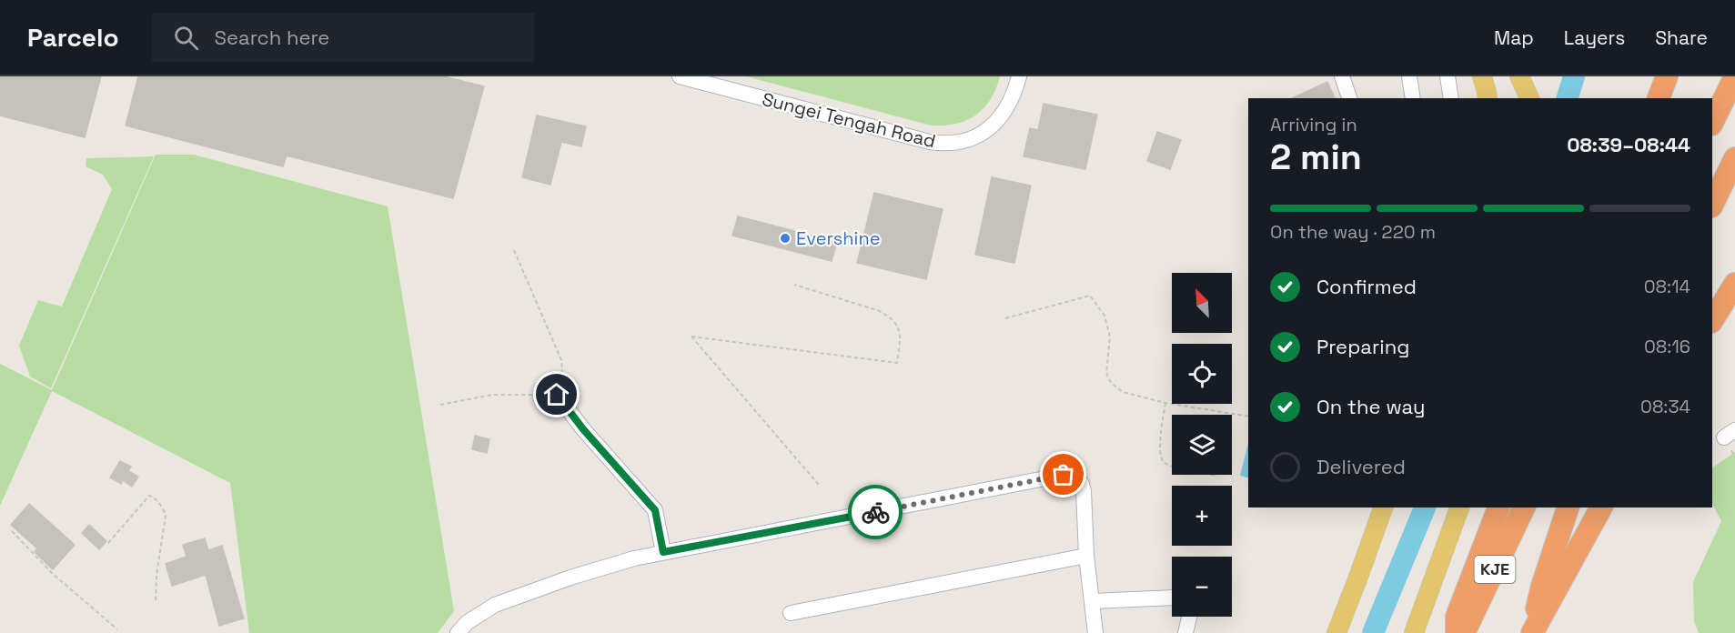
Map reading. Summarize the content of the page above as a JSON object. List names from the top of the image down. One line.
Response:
{"streets":{"highway":["KJE"],"street":["Sungei Tengah Road"]},"places":["Evershine"],"north":"top left","page":{"header":"Parcelo","search":"Search here","nav":["Map","Layers","Share"],"heading":["2 min","Arriving in","08:39–08:44"],"bar":"On the way · 220 m","list":[["Confirmed","08:14"],["Preparing","08:16"],["On the way","08:34"],"Delivered"],"map_buttons":["+","−"]}}
